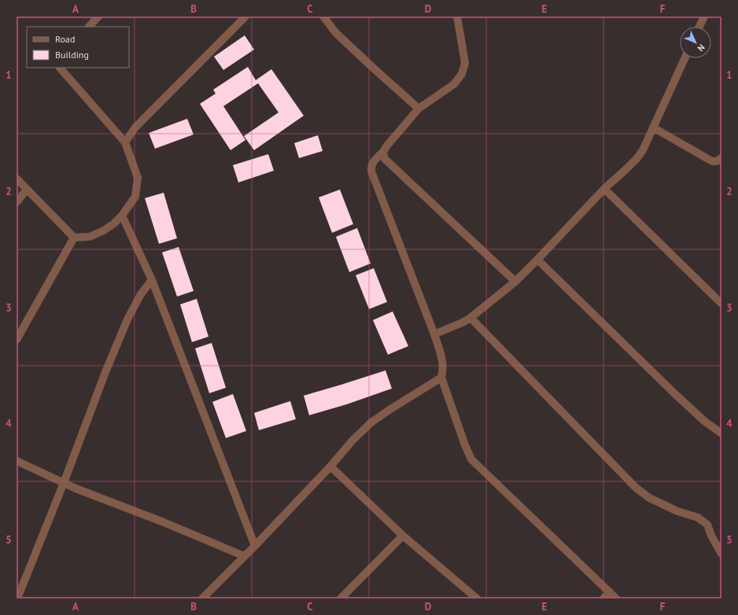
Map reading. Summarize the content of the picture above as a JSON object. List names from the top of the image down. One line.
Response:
{"legend":["Road","Building"],"north":"bottom right","grid":{"columns":["A","B","C","D","E","F"],"rows":["1","2","3","4","5"]}}
